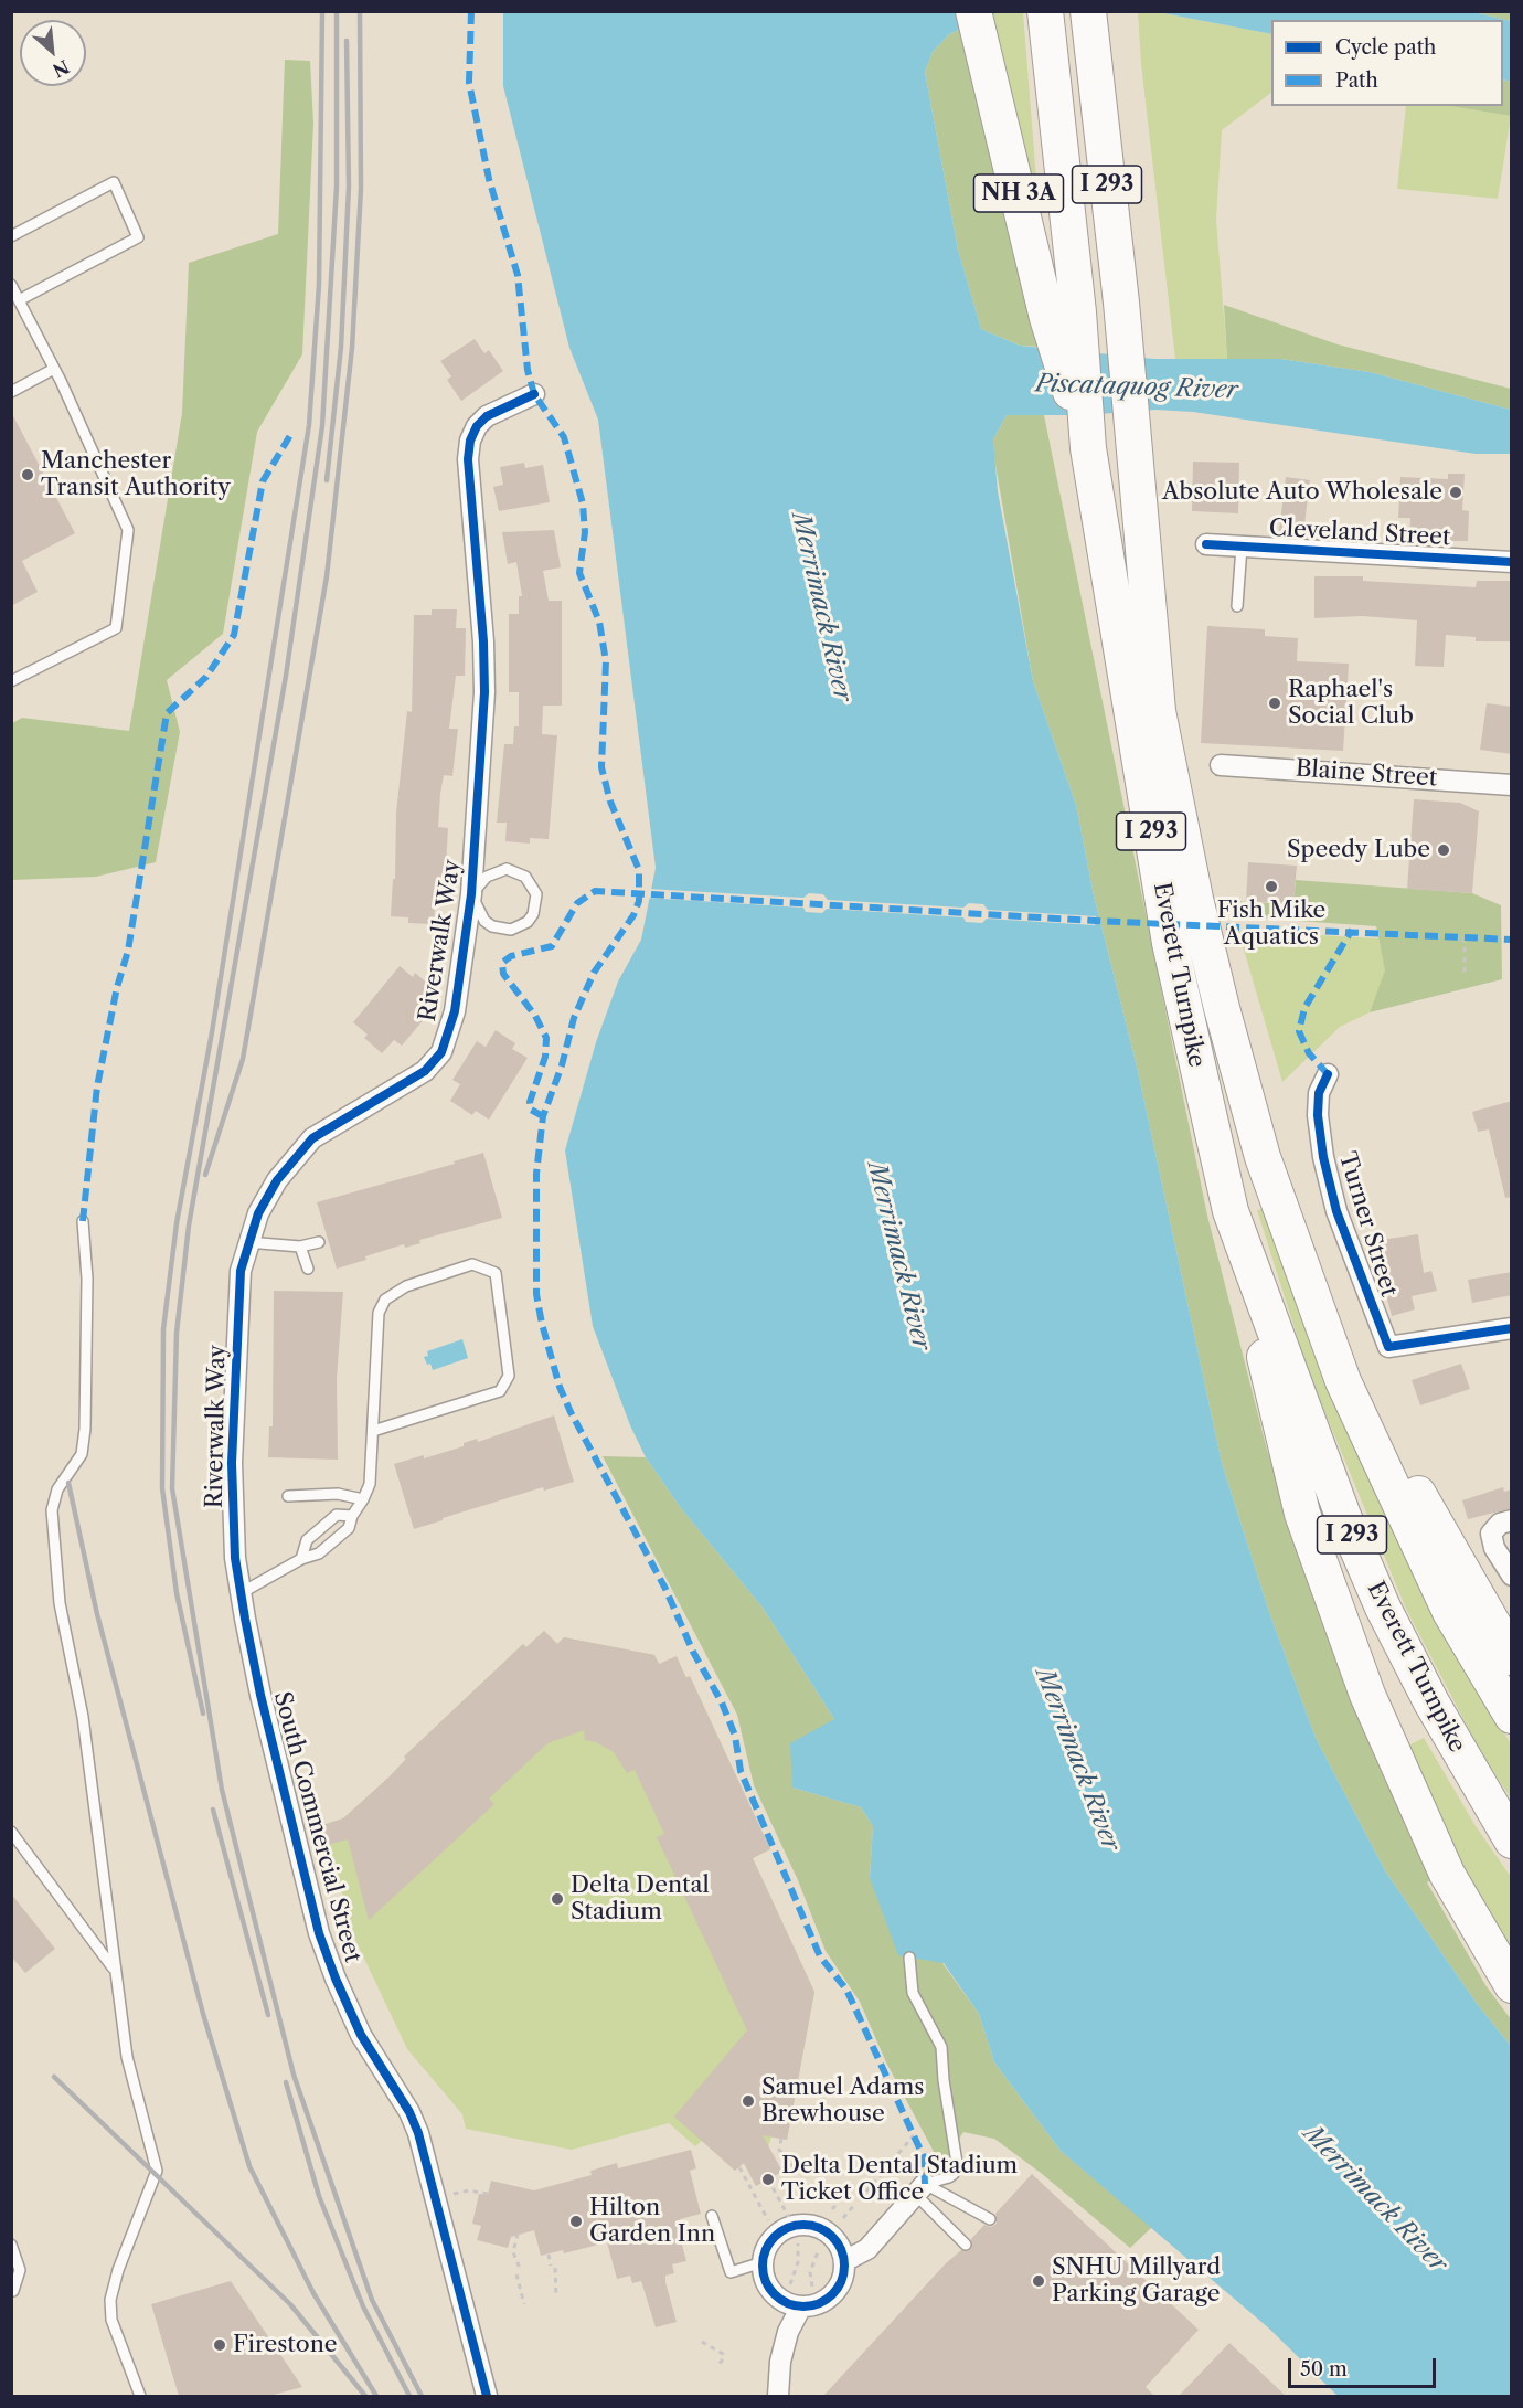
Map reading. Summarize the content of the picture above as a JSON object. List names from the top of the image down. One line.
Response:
{"streets":{"highway":["I 293","NH 3A","Everett Turnpike"],"street":["Cleveland Street","Blaine Street","Riverwalk Way","Turner Street","South Commercial Street"]},"crossings":[["NH 3A","Everett Turnpike"],["Riverwalk Way","South Commercial Street"]],"water":["Piscataquog River","Merrimack River"],"places":["Manchester Transit Authority","Absolute Auto Wholesale","Raphael's Social Club","Speedy Lube","Fish Mike Aquatics","Delta Dental Stadium","Samuel Adams Brewhouse","Delta Dental Stadium Ticket Office","Hilton Garden Inn","SNHU Millyard Parking Garage","Firestone"],"legend":["Cycle path","Path"],"scale_bar":"50 m","north":"bottom right"}
